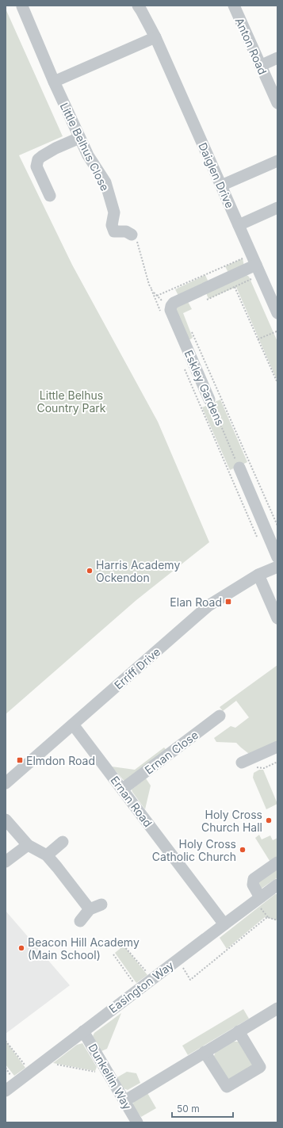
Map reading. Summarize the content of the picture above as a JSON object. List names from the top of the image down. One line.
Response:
{"streets":{"street":["Anton Road","Little Belhus Close","Daiglen Drive","Eskley Gardens","Erriff Drive","Ernan Close","Ernan Road","Easington Way","Dunkellin Way"]},"crossings":[["Erriff Drive","Ernan Road"],["Ernan Close","Ernan Road"],["Ernan Road","Easington Way"],["Easington Way","Dunkellin Way"]],"parks":["Little Belhus Country Park"],"places":{"other":["Harris Academy Ockendon","Holy Cross Church Hall","Holy Cross Catholic Church","Beacon Hill Academy (Main School)"],"transit":["Elan Road","Elmdon Road"]},"scale_bar":"50 m"}
